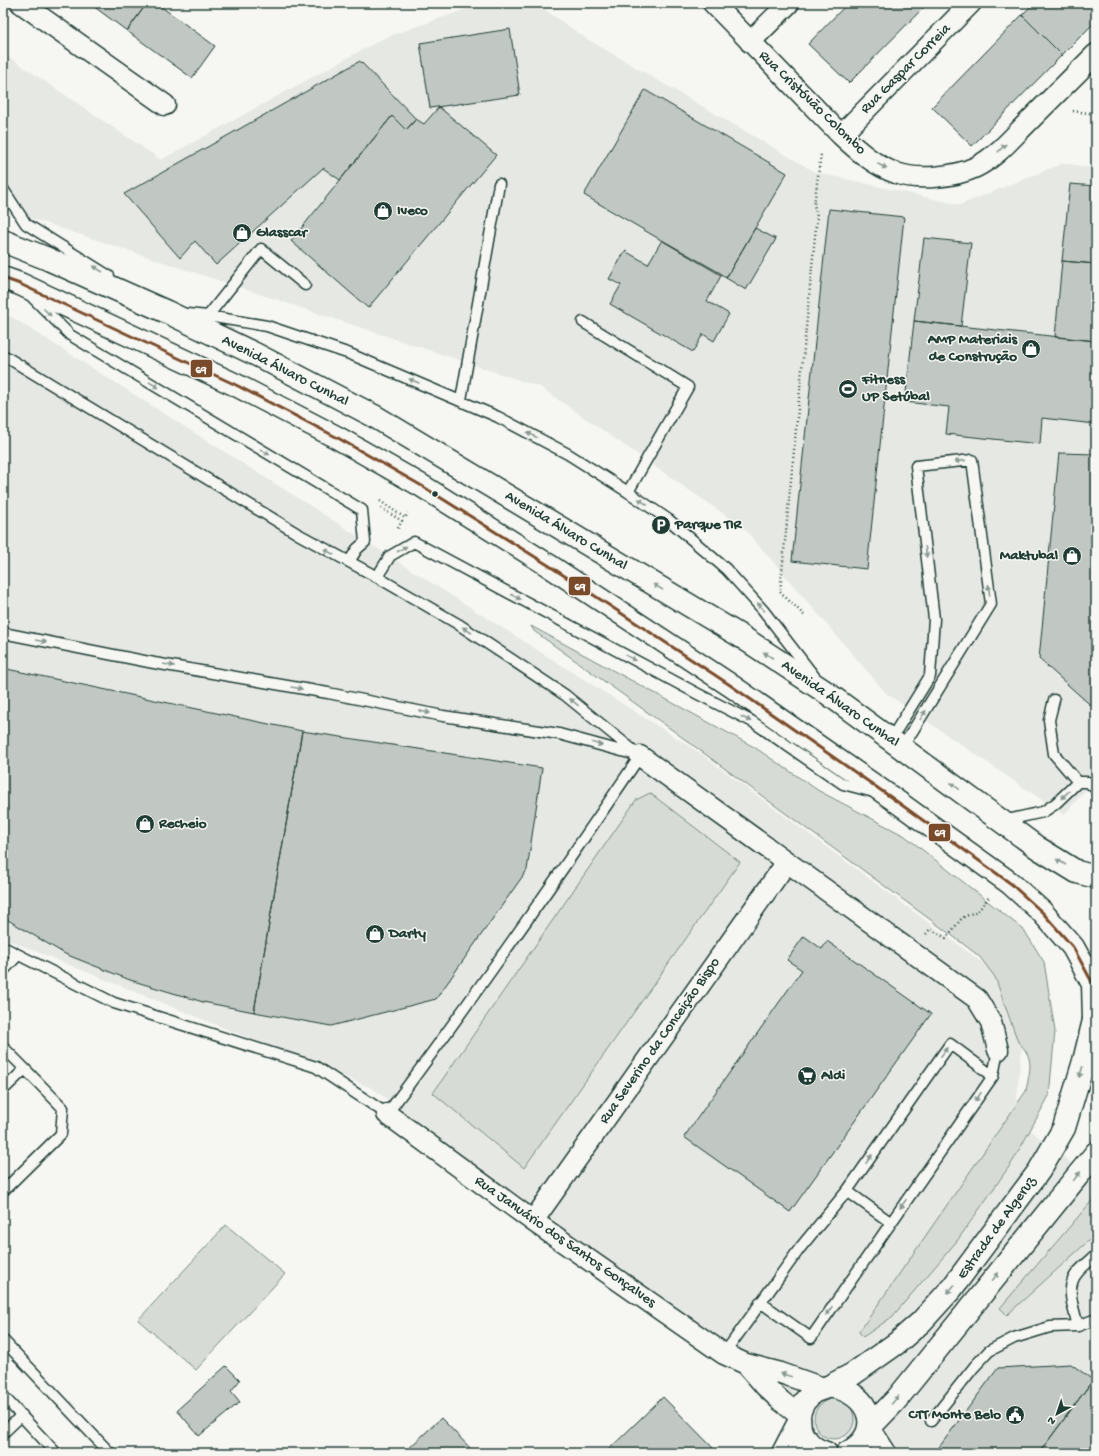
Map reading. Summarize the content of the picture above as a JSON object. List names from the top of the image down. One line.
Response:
{"streets":{"main road":["Avenida Álvaro Cunhal","Estrada de Algeruz"],"street":["Rua Gaspar Correia","Rua Cristóvão Colombo","Rua Severino da Conceição Bispo","Rua Januário dos Santos Gonçalves"]},"crossings":[["Rua Gaspar Correia","Rua Cristóvão Colombo"],["Rua Severino da Conceição Bispo","Rua Januário dos Santos Gonçalves"],["Estrada de Algeruz","Rua Januário dos Santos Gonçalves"]],"one_way":["Rua Cristóvão Colombo"],"places":{"shop":["Iveco","Glasscar","AMP Materiais de Construção","Maktubal","Recheio","Darty"],"sports":["Fitness UP Setúbal"],"parking":["Parque TIR"],"supermarket":["Aldi"],"public building":["CTT Monte Belo"]},"lines":["transit line 69"],"north":"bottom left"}
